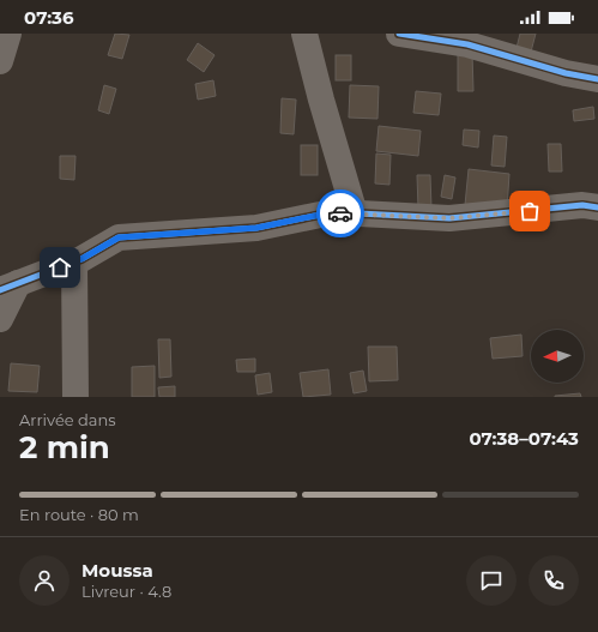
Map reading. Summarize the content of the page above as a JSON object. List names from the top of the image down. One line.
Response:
{"north":"left","page":{"status":"07:36","heading":["2 min","Arrivée dans","07:38–07:43"],"panel":["Moussa","Livreur · 4.8"],"bar":"En route · 80 m"}}
